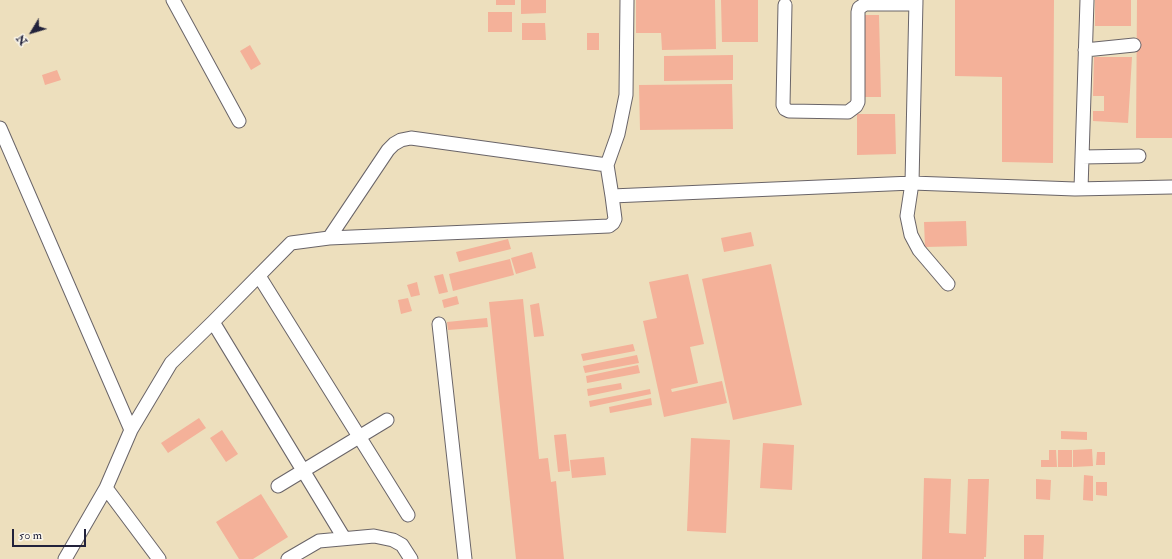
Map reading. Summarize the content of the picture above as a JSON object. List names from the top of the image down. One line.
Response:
{"scale_bar":"50 m","north":"bottom left"}
